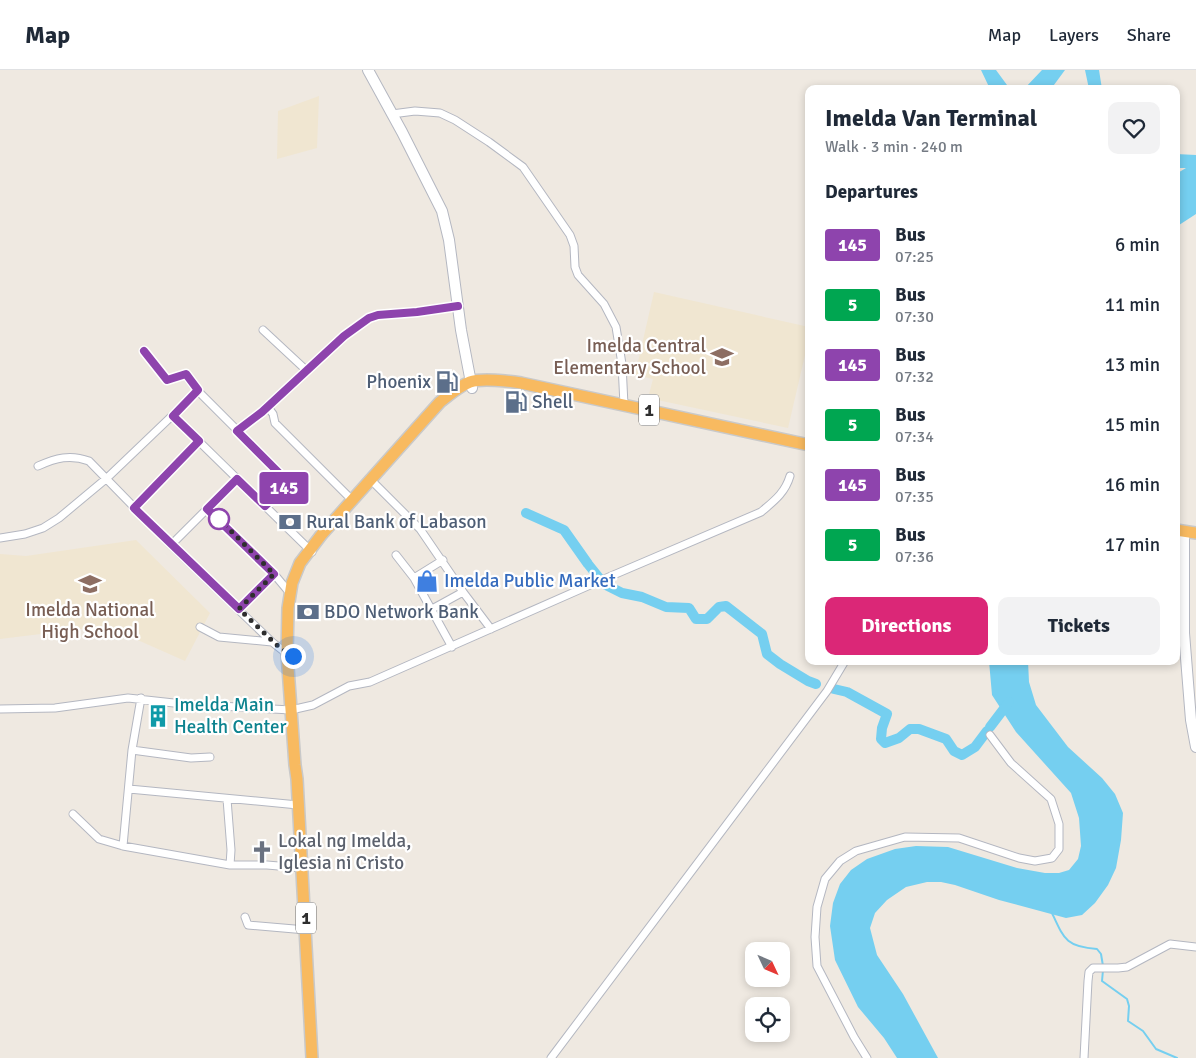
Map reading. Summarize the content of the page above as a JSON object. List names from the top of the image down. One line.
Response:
{"streets":{"highway":["1"]},"places":{"school or university":["Imelda Central Elementary School","Imelda National High School"],"fuel station":["Phoenix","Shell"],"bank":["Rural Bank of Labason","BDO Network Bank"],"shop":["Imelda Public Market"],"building":["Imelda Main Health Center"],"church":["Lokal ng Imelda, Iglesia ni Cristo"]},"lines":["bus line 145"],"north":"bottom right","page":{"header":"Map","nav":["Map","Layers","Share"],"on_map":"145","heading":[["Imelda Van Terminal","Walk · 3 min · 240 m"],"Departures"],"list":[{"mark":"145","name":"Bus","note":"07:25","value":"6 min"},{"mark":"5","name":"Bus","note":"07:30","value":"11 min"},{"mark":"145","name":"Bus","note":"07:32","value":"13 min"},{"mark":"5","name":"Bus","note":"07:34","value":"15 min"},{"mark":"145","name":"Bus","note":"07:35","value":"16 min"},{"mark":"5","name":"Bus","note":"07:36","value":"17 min"}],"buttons":["Directions","Tickets"]}}
